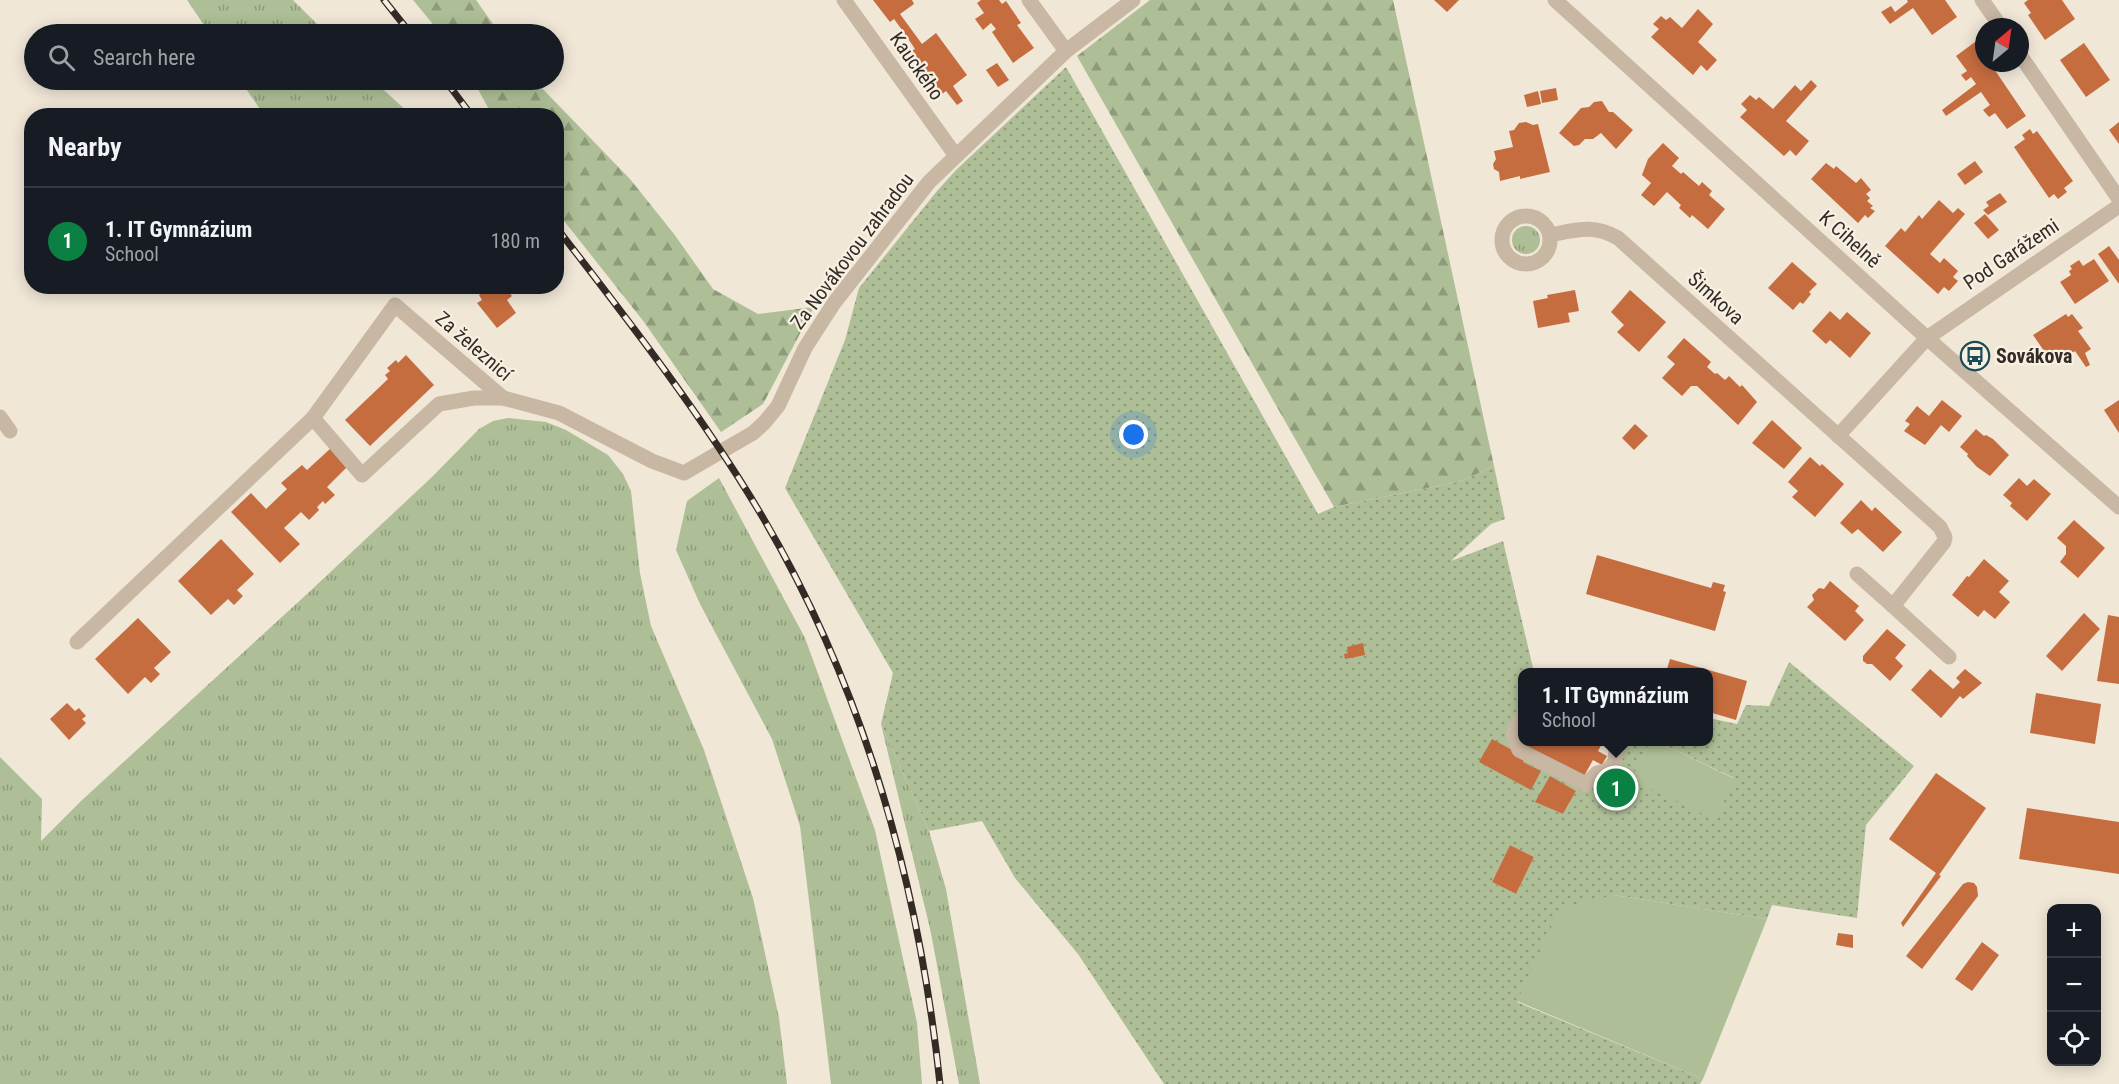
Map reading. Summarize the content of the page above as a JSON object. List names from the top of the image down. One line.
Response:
{"streets":{"street":["Kauckého","K Cihelně","Za Novákovou zahradou","Pod Garážemi","Šimkova","Za železnicí"]},"crossings":[["Kauckého","Za Novákovou zahradou"],["K Cihelně","Pod Garážemi"],["Za Novákovou zahradou","Za železnicí"]],"places":{"bus stop":["Sovákova"]},"north":"top right","page":{"search":"Search here","heading":"Nearby","list":[{"mark":"1","name":"1. IT Gymnázium","note":"School","value":"180 m"}],"popup":["1. IT Gymnázium","School"],"pins":"1","map_buttons":["+","−"]}}
